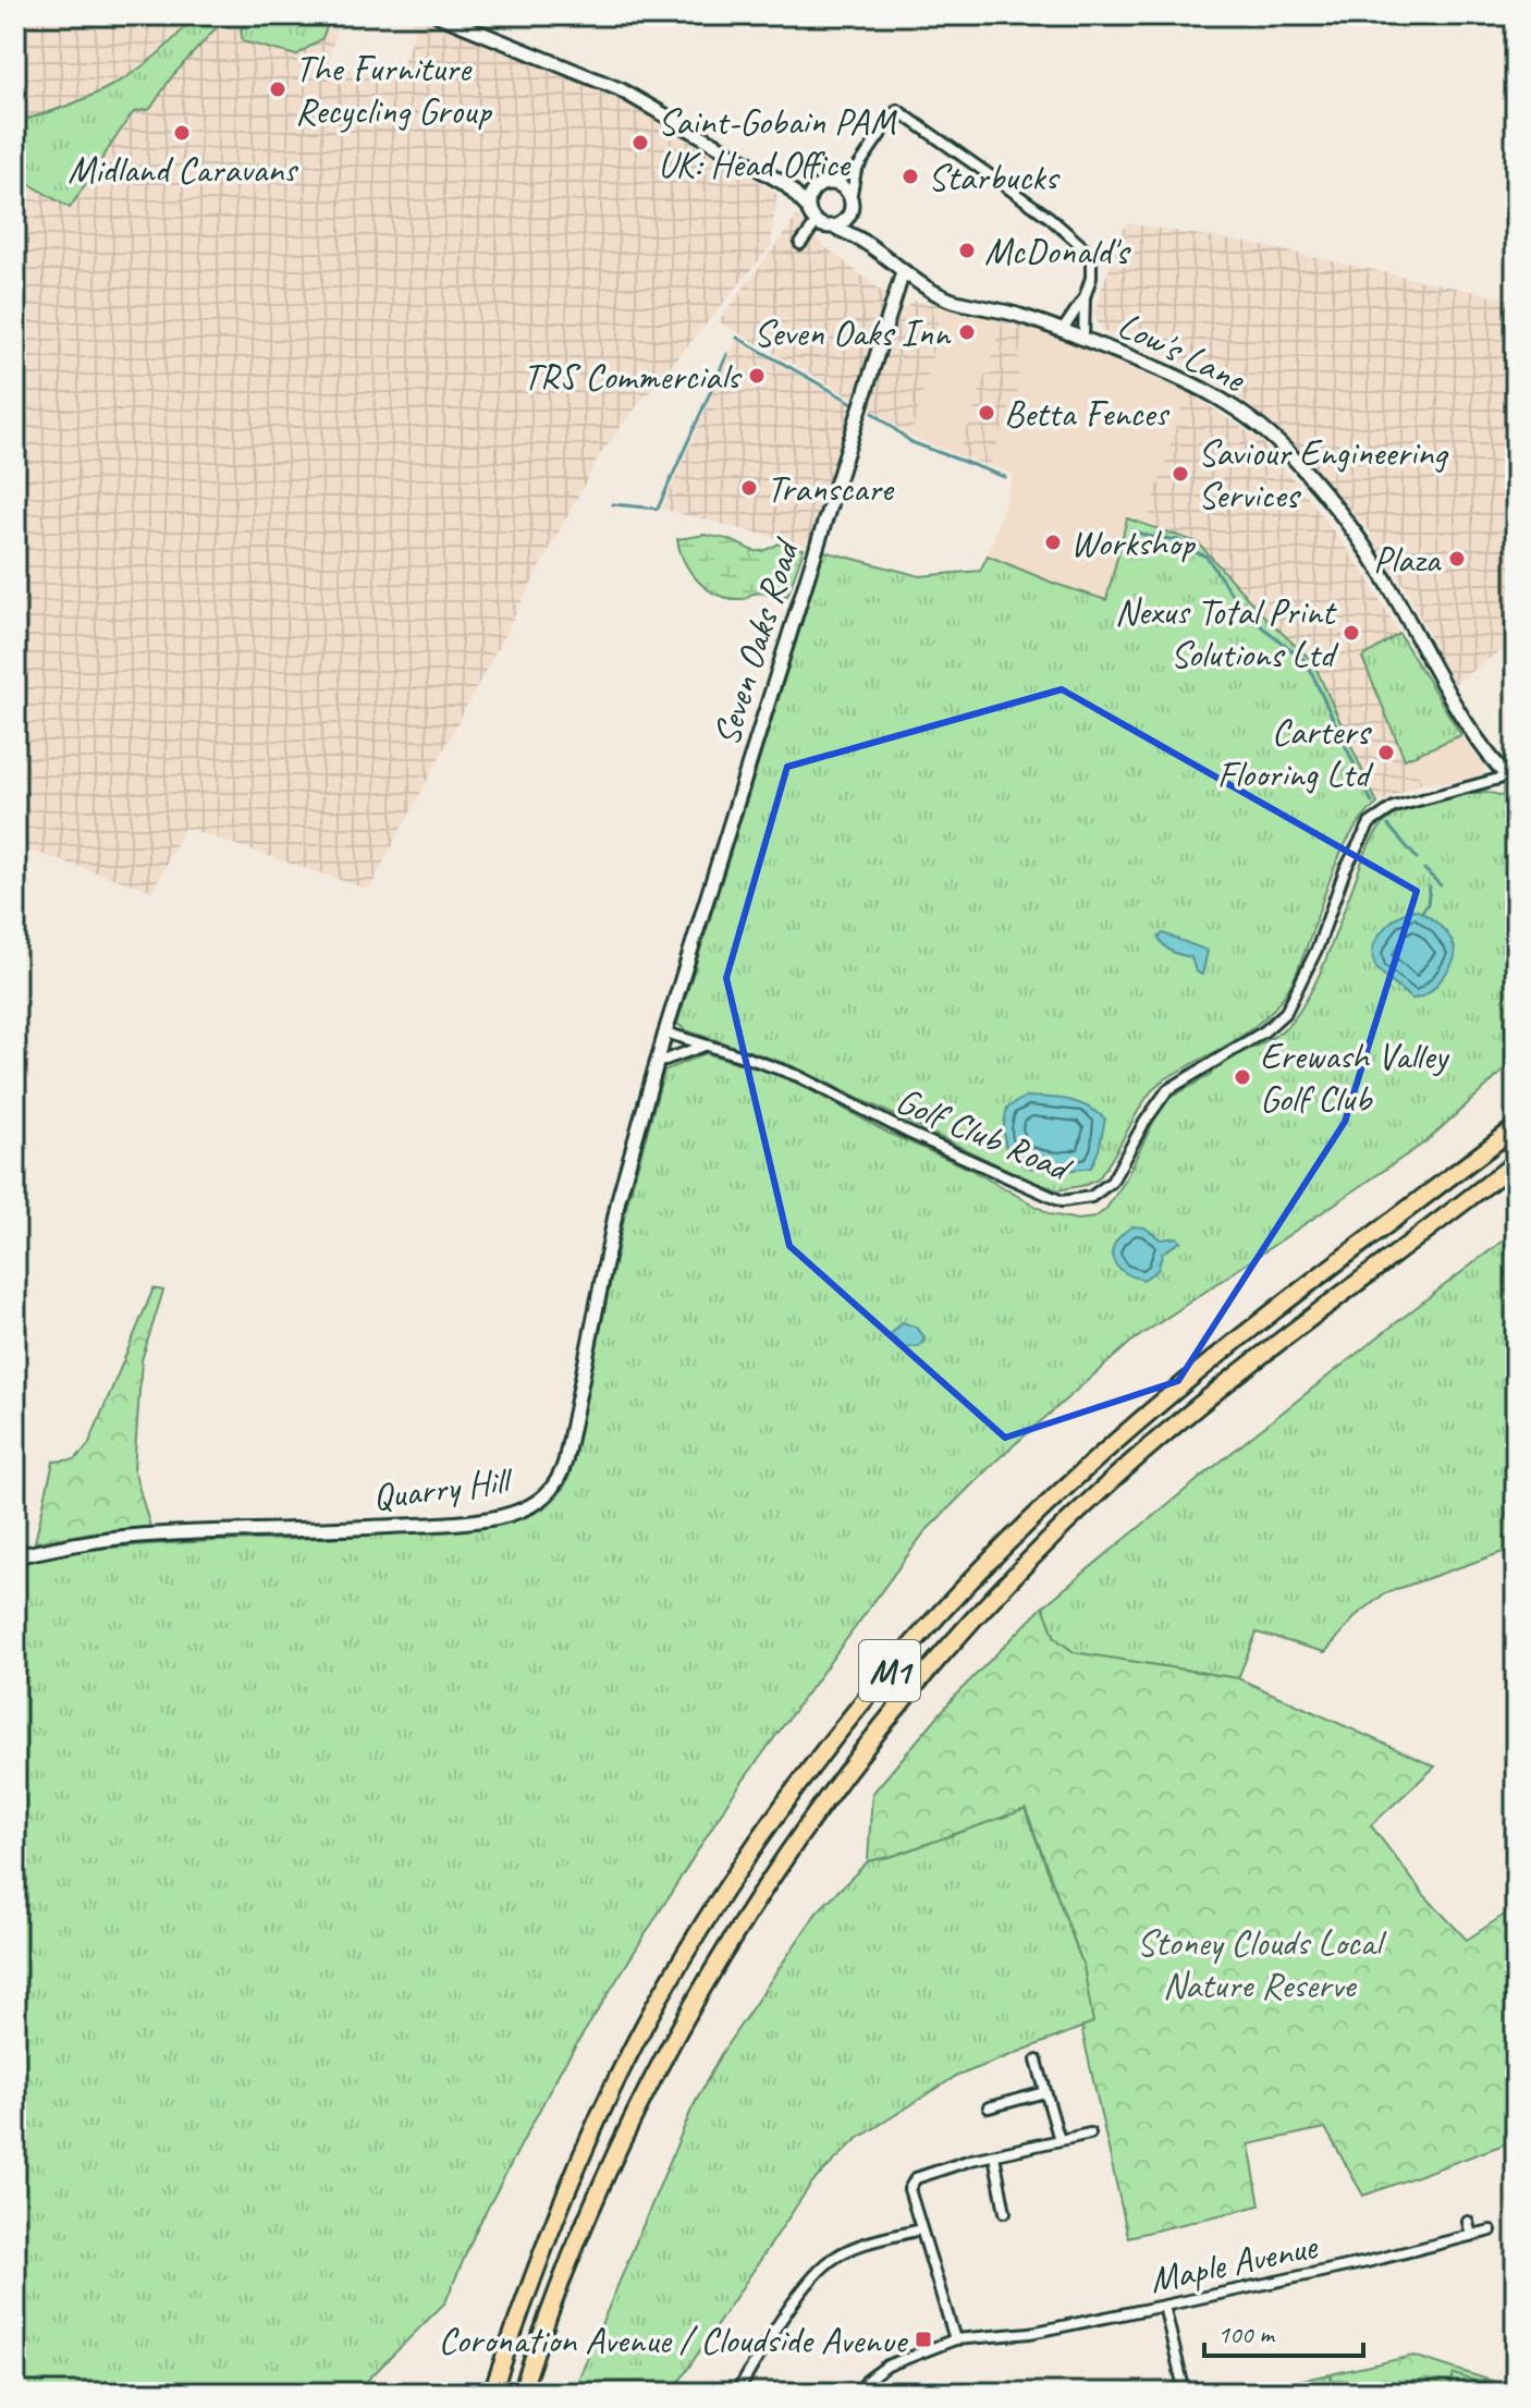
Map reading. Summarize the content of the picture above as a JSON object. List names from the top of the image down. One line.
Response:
{"streets":{"highway":["M1"],"street":["Low's Lane","Seven Oaks Road","Golf Club Road","Quarry Hill","Maple Avenue"]},"crossings":[["Low's Lane","Seven Oaks Road"],["Low's Lane","Golf Club Road"],["Seven Oaks Road","Golf Club Road"],["Seven Oaks Road","Quarry Hill"],["Golf Club Road","Quarry Hill"]],"parks":["Stoney Clouds Local Nature Reserve"],"places":{"other":["The Furniture Recycling Group","Midland Caravans","Saint-Gobain PAM UK: Head Office","Starbucks","McDonald's","Seven Oaks Inn","TRS Commercials","Betta Fences","Saviour Engineering Services","Transcare","Workshop","Plaza","Nexus Total Print Solutions Ltd","Carters Flooring Ltd","Erewash Valley Golf Club"],"transit":["Coronation Avenue / Cloudside Avenue"]},"scale_bar":"100 m"}
